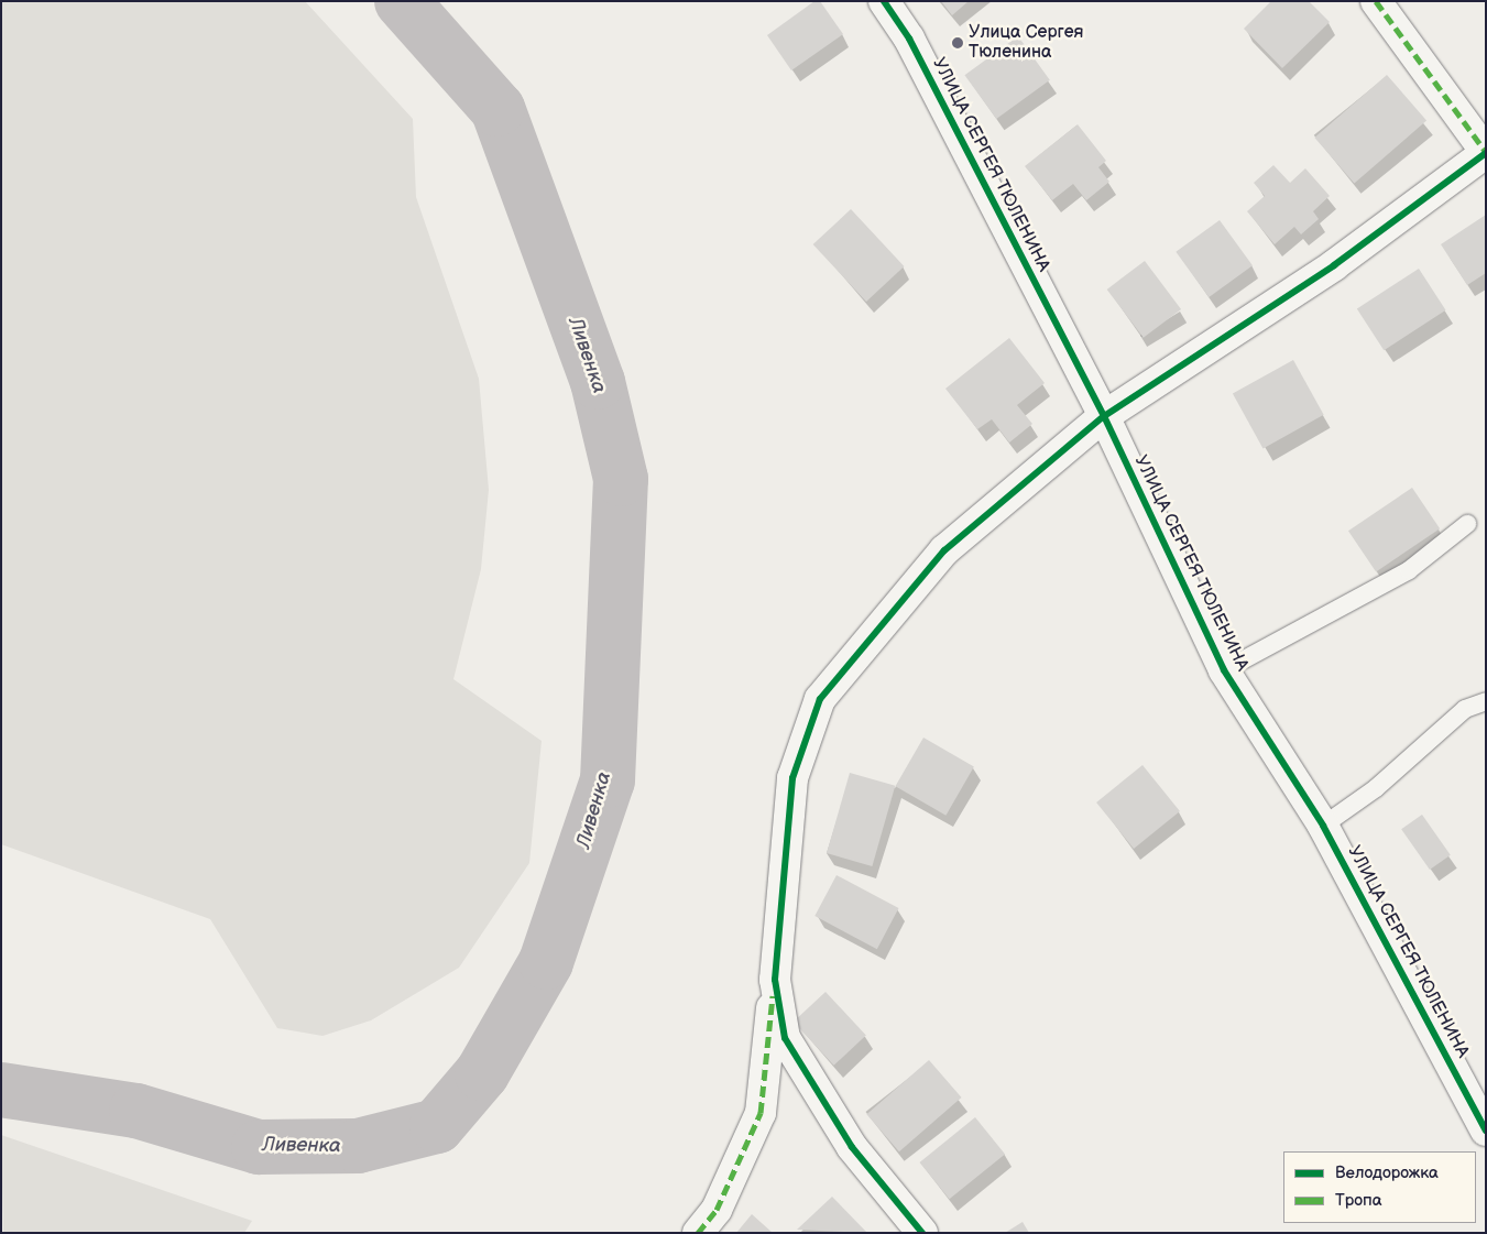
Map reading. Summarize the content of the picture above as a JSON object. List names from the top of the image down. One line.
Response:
{"streets":{"street":["УЛИЦА СЕРГЕЯ ТЮЛЕНИНА"]},"water":["Ливенка"],"places":["Улица Сергея Тюленина"],"legend":["Велодорожка","Тропа"]}
